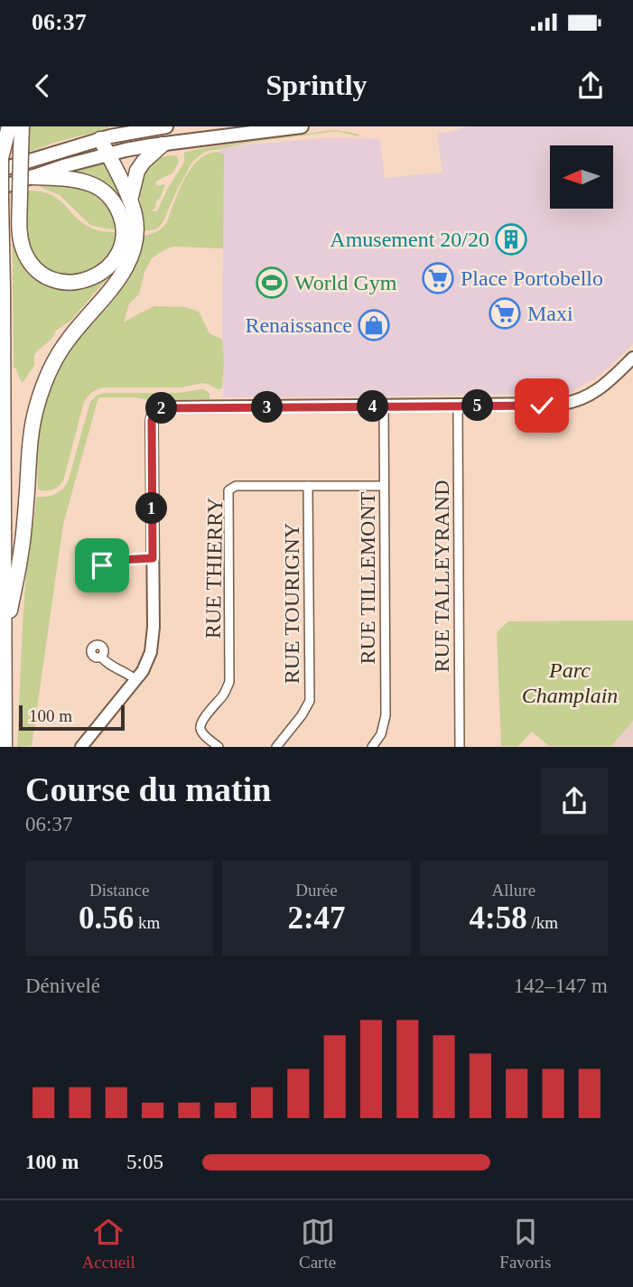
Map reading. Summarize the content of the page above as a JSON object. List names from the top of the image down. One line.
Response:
{"streets":{"street":["RUE THIERRY","RUE TALLEYRAND","RUE TILLEMONT","RUE TOURIGNY"]},"crossings":[["RUE THIERRY","RUE TILLEMONT"],["RUE THIERRY","RUE TOURIGNY"]],"parks":["Parc Champlain"],"places":{"building":["Amusement 20/20"],"supermarket":["Place Portobello","Maxi"],"sports":["World Gym"],"shop":["Renaissance"]},"scale_bar":"100 m","north":"left","page":{"status":"06:37","header":"Sprintly","pins":["5","4","3","2","1"],"scale":"100 m","heading":["Course du matin","06:37"],"stats":[["Distance","0.56 km"],["Durée","2:47"],["Allure","4:58 /km"]],"chart":["Dénivelé","142–147 m"],"list":[{"name":"100 m","note":"5:05"}],"tabs":["Accueil","Carte","Favoris"]}}
